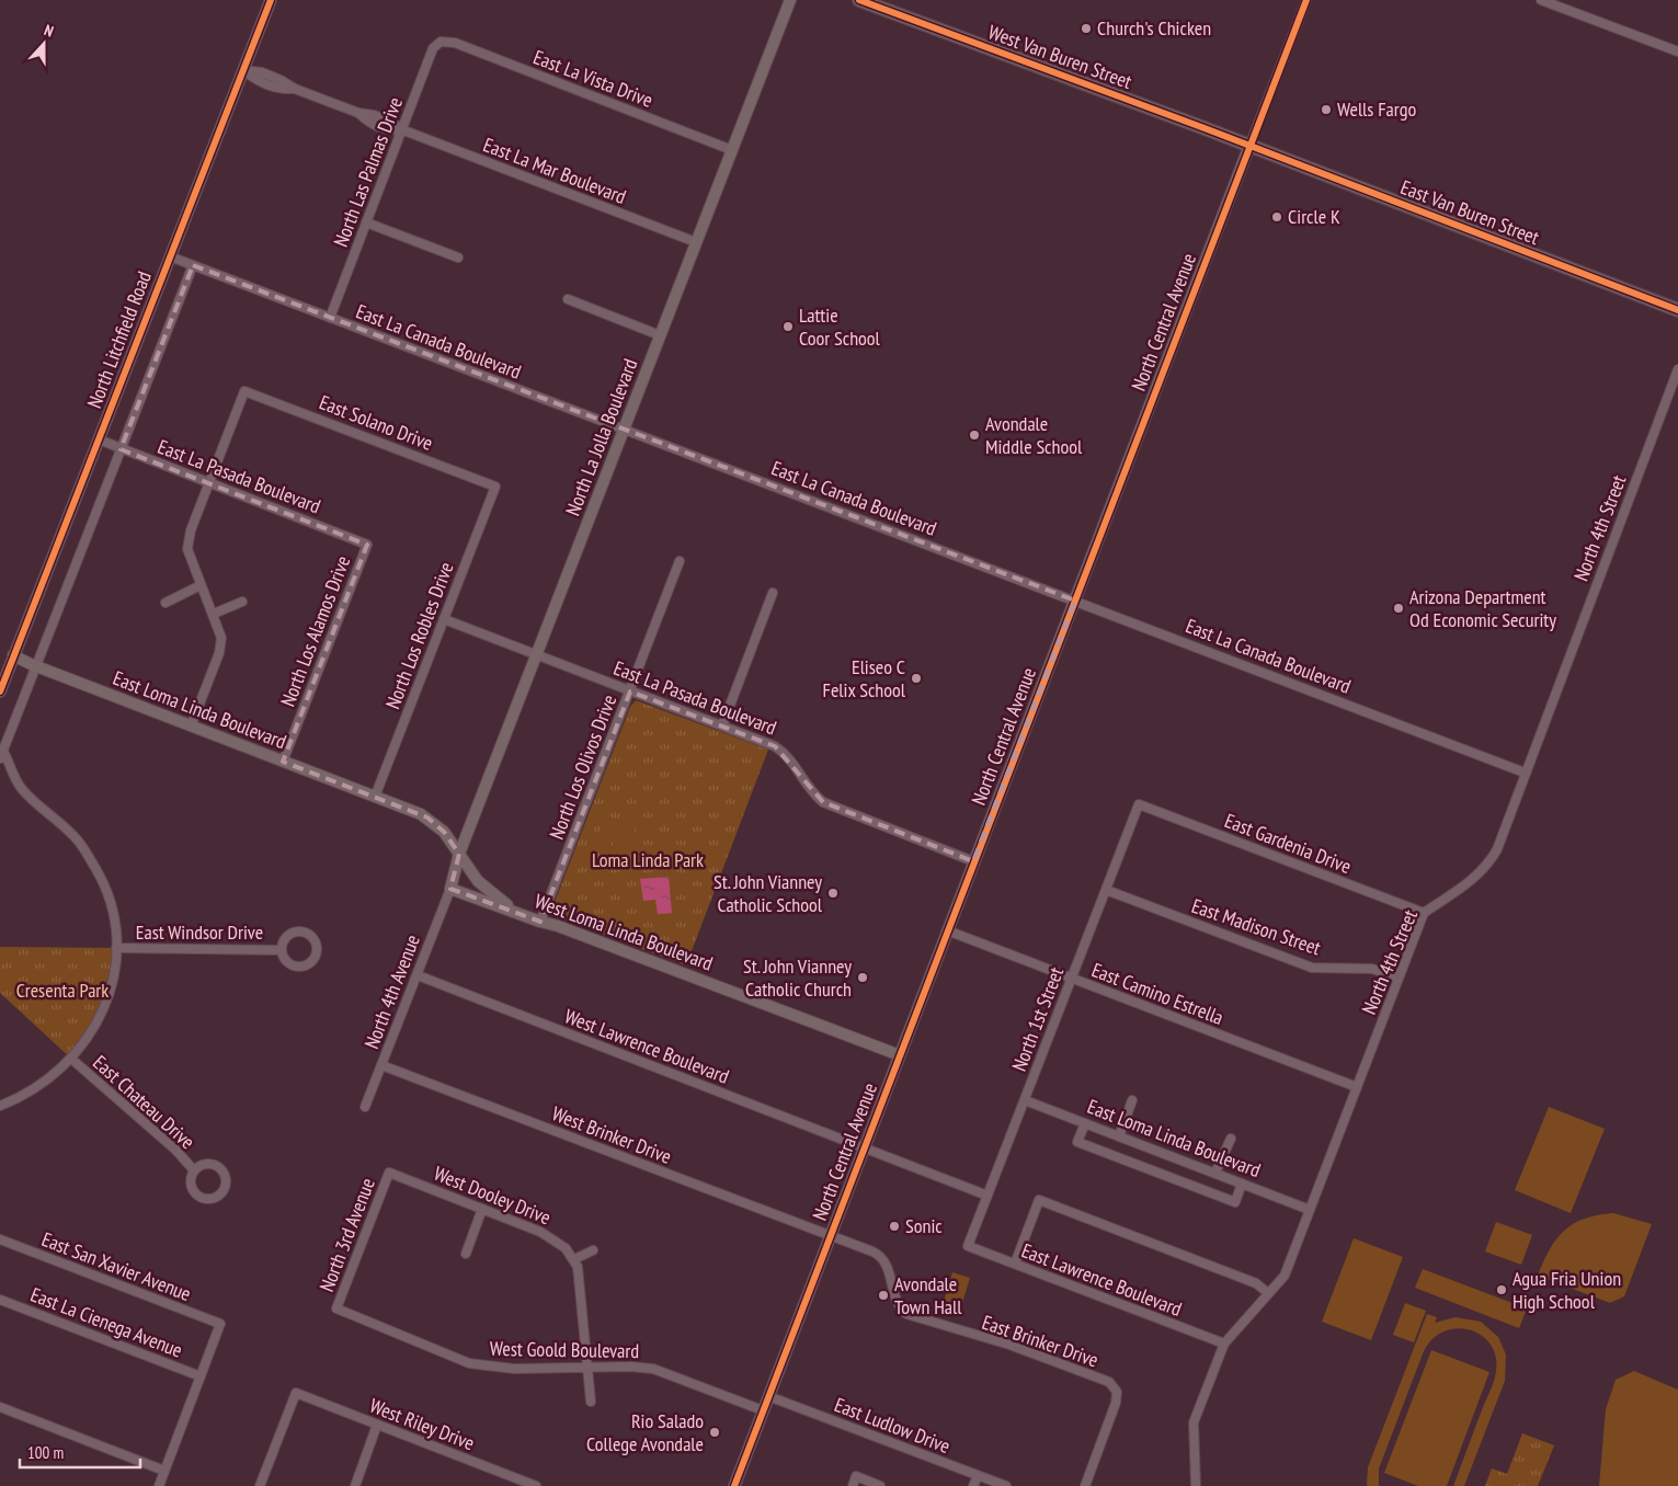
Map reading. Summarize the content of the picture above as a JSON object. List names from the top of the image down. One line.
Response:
{"streets":{"main road":["West Van Buren Street","East Van Buren Street"],"street":["East La Vista Drive","East La Mar Boulevard","North Las Palmas Drive","North Central Avenue","North Litchfield Road","East La Canada Boulevard","East Solano Drive","North La Jolla Boulevard","East La Pasada Boulevard","North 4th Street","North Los Alamos Drive","North Los Robles Drive","East Loma Linda Boulevard","North Los Olivos Drive","East Gardenia Drive","East Madison Street","East Windsor Drive","West Loma Linda Boulevard","North 4th Avenue","East Camino Estrella","North 1st Street","West Lawrence Boulevard","East Chateau Drive","West Brinker Drive","West Dooley Drive","North 3rd Avenue","East San Xavier Avenue","East Lawrence Boulevard","East La Cienega Avenue","East Brinker Drive","West Goold Boulevard","West Riley Drive","East Ludlow Drive"]},"crossings":[["West Van Buren Street","East Van Buren Street"],["West Van Buren Street","North Central Avenue"],["East La Vista Drive","North Las Palmas Drive"],["East La Vista Drive","North La Jolla Boulevard"],["East La Mar Boulevard","North Las Palmas Drive"],["East La Mar Boulevard","North Litchfield Road"],["East La Mar Boulevard","North La Jolla Boulevard"],["North Las Palmas Drive","East La Canada Boulevard"],["East Van Buren Street","North Central Avenue"],["North Central Avenue","East La Canada Boulevard"],["North Central Avenue","East La Pasada Boulevard"],["North Central Avenue","West Loma Linda Boulevard"],["North Central Avenue","East Camino Estrella"],["North Central Avenue","West Lawrence Boulevard"],["North Central Avenue","West Brinker Drive"],["North Central Avenue","East Brinker Drive"],["North Central Avenue","West Goold Boulevard"],["North Central Avenue","East Ludlow Drive"],["North Litchfield Road","East La Canada Boulevard"],["North Litchfield Road","East La Pasada Boulevard"],["North Litchfield Road","East Loma Linda Boulevard"],["East La Canada Boulevard","North La Jolla Boulevard"],["East La Canada Boulevard","North 4th Street"],["East Solano Drive","East La Pasada Boulevard"],["East Solano Drive","North Los Robles Drive"],["North La Jolla Boulevard","East La Pasada Boulevard"],["North La Jolla Boulevard","West Loma Linda Boulevard"],["North La Jolla Boulevard","North 4th Avenue"],["East La Pasada Boulevard","North Los Alamos Drive"],["East La Pasada Boulevard","North Los Robles Drive"],["East La Pasada Boulevard","North Los Olivos Drive"],["North 4th Street","East Loma Linda Boulevard"],["North 4th Street","East Gardenia Drive"],["North 4th Street","East Madison Street"],["North 4th Street","East Camino Estrella"],["North 4th Street","East Lawrence Boulevard"],["North Los Alamos Drive","East Loma Linda Boulevard"],["North Los Robles Drive","East Loma Linda Boulevard"],["North Los Robles Drive","West Loma Linda Boulevard"],["East Loma Linda Boulevard","West Loma Linda Boulevard"],["East Loma Linda Boulevard","North 1st Street"],["North Los Olivos Drive","West Loma Linda Boulevard"],["East Gardenia Drive","North 1st Street"],["East Madison Street","North 1st Street"],["West Loma Linda Boulevard","North 4th Avenue"],["North 4th Avenue","West Lawrence Boulevard"],["North 4th Avenue","West Brinker Drive"],["East Camino Estrella","North 1st Street"],["North 1st Street","East Lawrence Boulevard"],["West Brinker Drive","East Brinker Drive"],["West Dooley Drive","North 3rd Avenue"],["North 3rd Avenue","West Goold Boulevard"],["East San Xavier Avenue","East La Cienega Avenue"]],"parks":["Loma Linda Park","Cresenta Park"],"places":["Church's Chicken","Wells Fargo","Circle K","Lattie Coor School","Avondale Middle School","Arizona Department Od Economic Security","Eliseo C Felix School","St. John Vianney Catholic School","St. John Vianney Catholic Church","Sonic","Agua Fria Union High School","Avondale Town Hall","Rio Salado College Avondale"],"scale_bar":"100 m","north":"top"}
